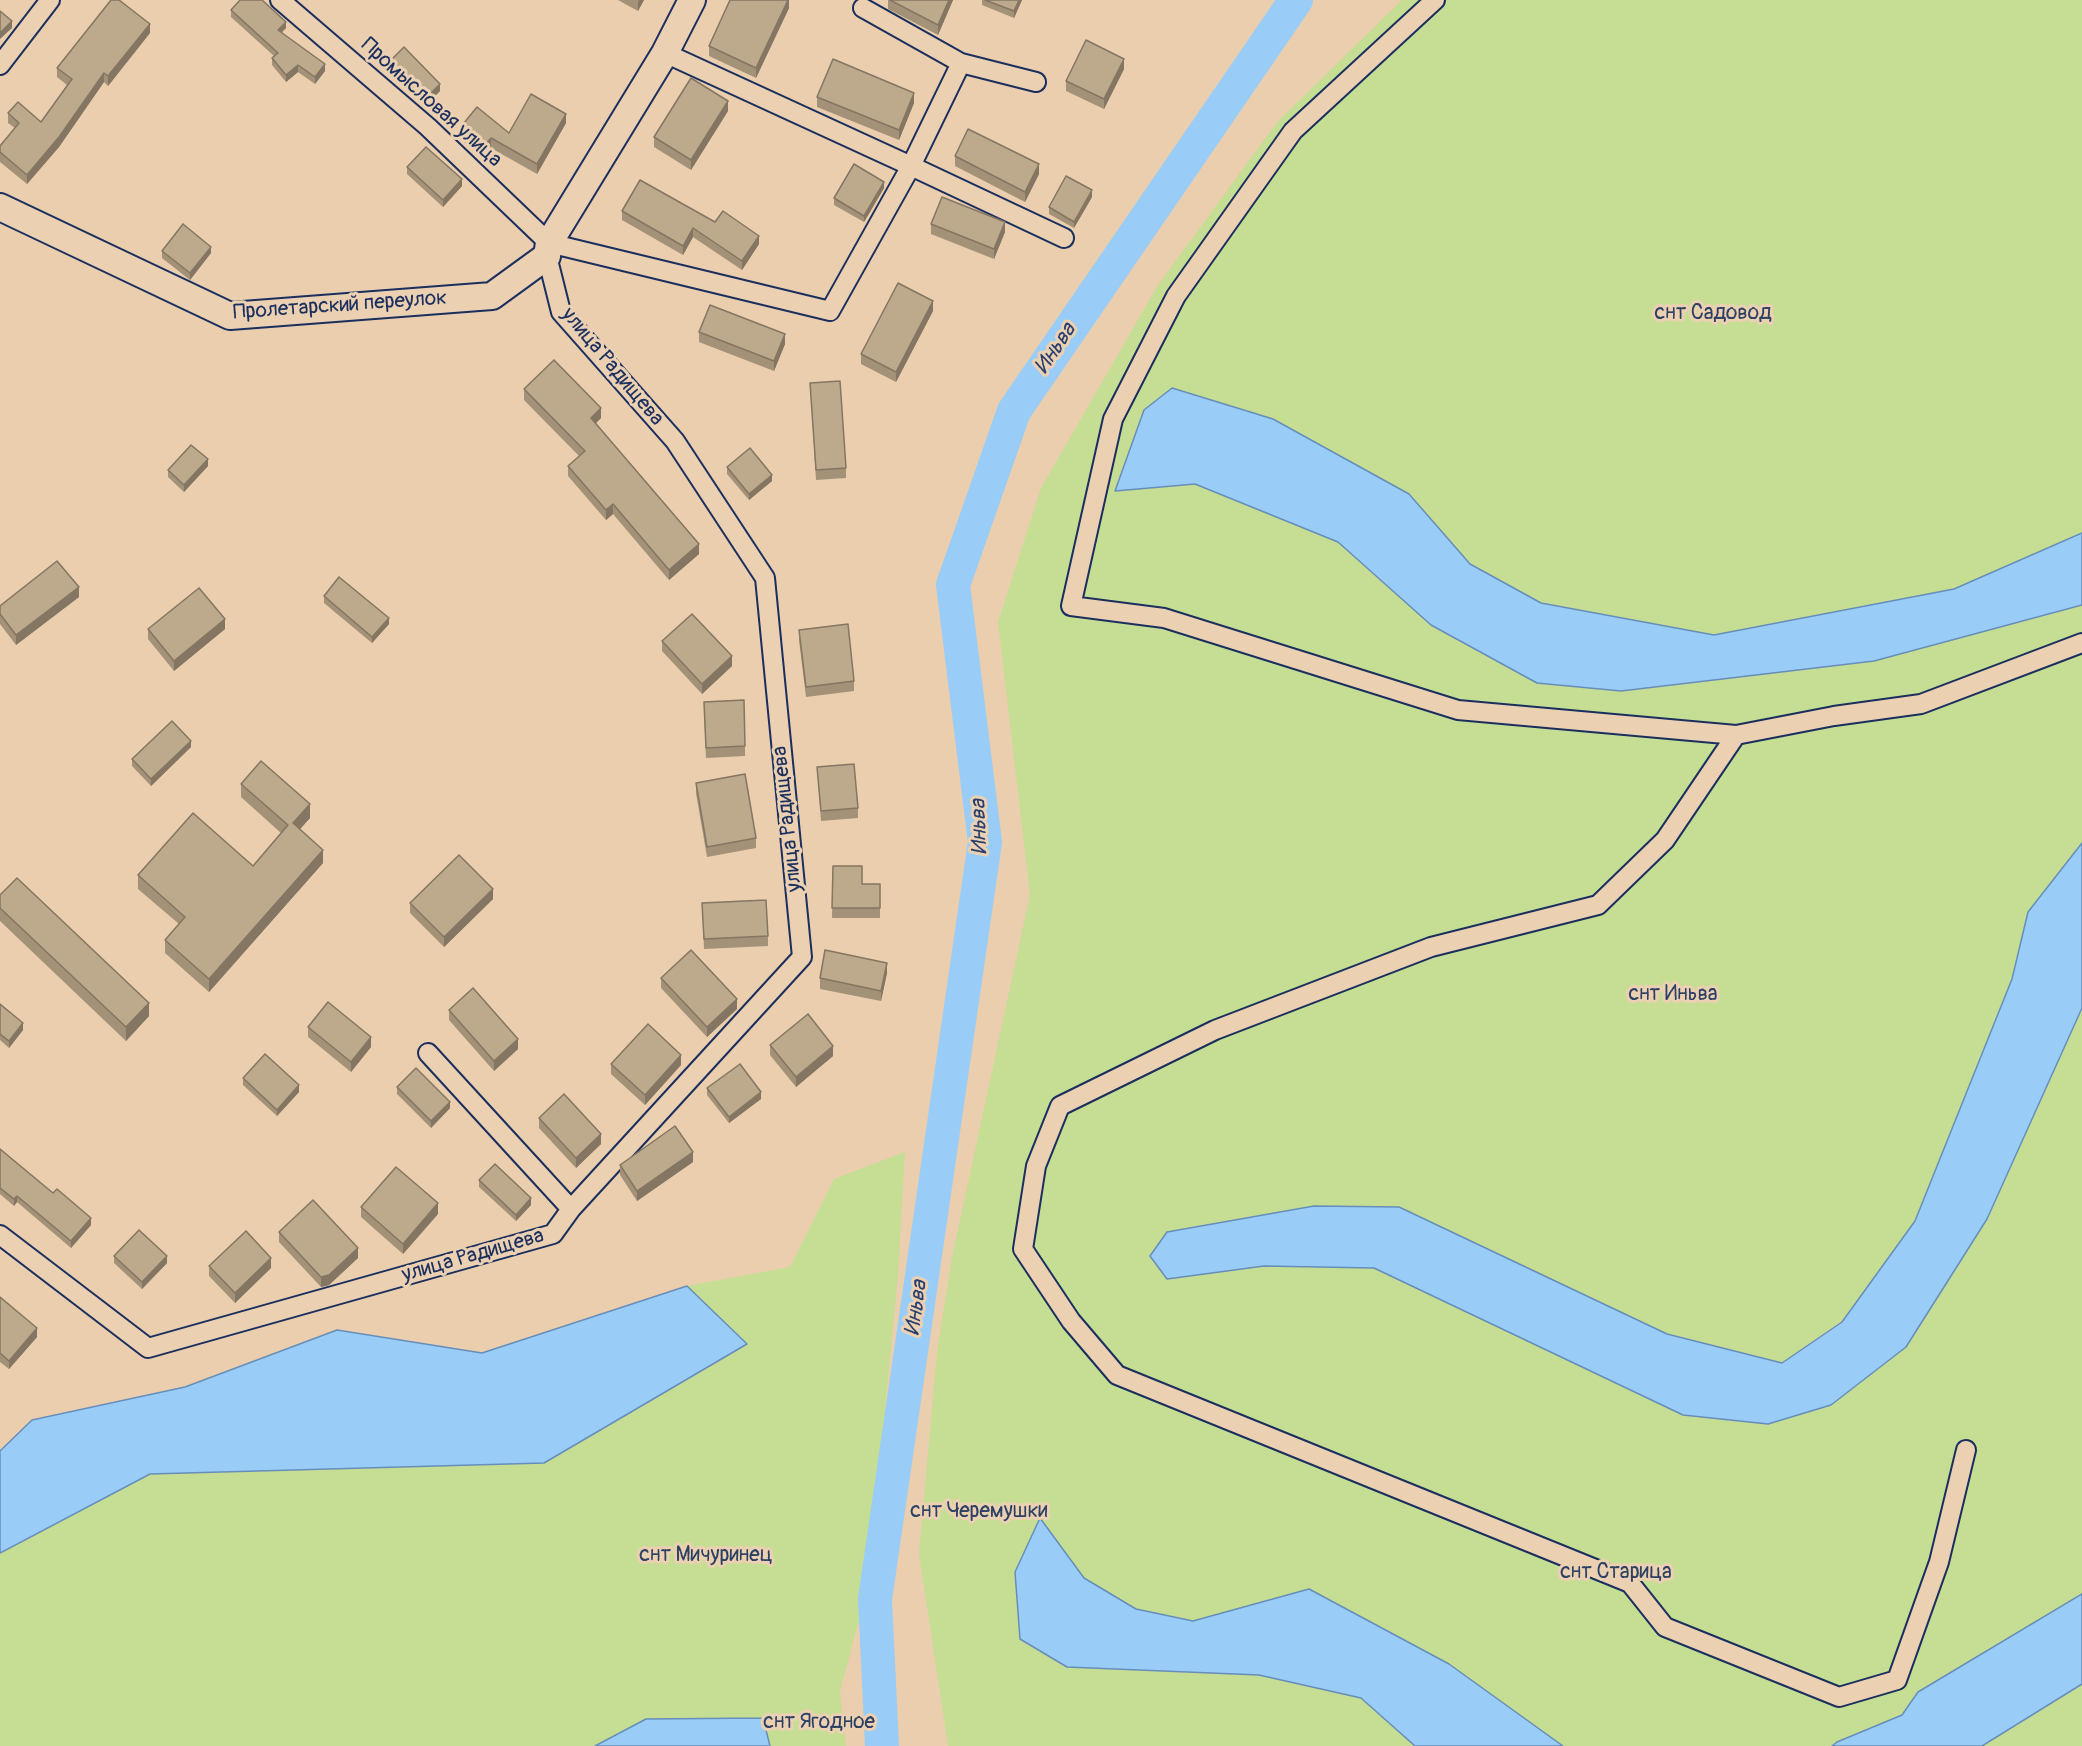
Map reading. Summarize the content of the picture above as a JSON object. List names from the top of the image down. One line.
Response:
{"streets":{"street":["Промысловая улица","Пролетарский переулок","улица Радищева"]},"crossings":[["Промысловая улица","Пролетарский переулок"],["Промысловая улица","улица Радищева"],["Пролетарский переулок","улица Радищева"]],"water":["Иньва"],"parks":["снт Садовод","снт Иньва","снт Черемушки","снт Мичуринец","снт Старица","снт Ягодное"]}
